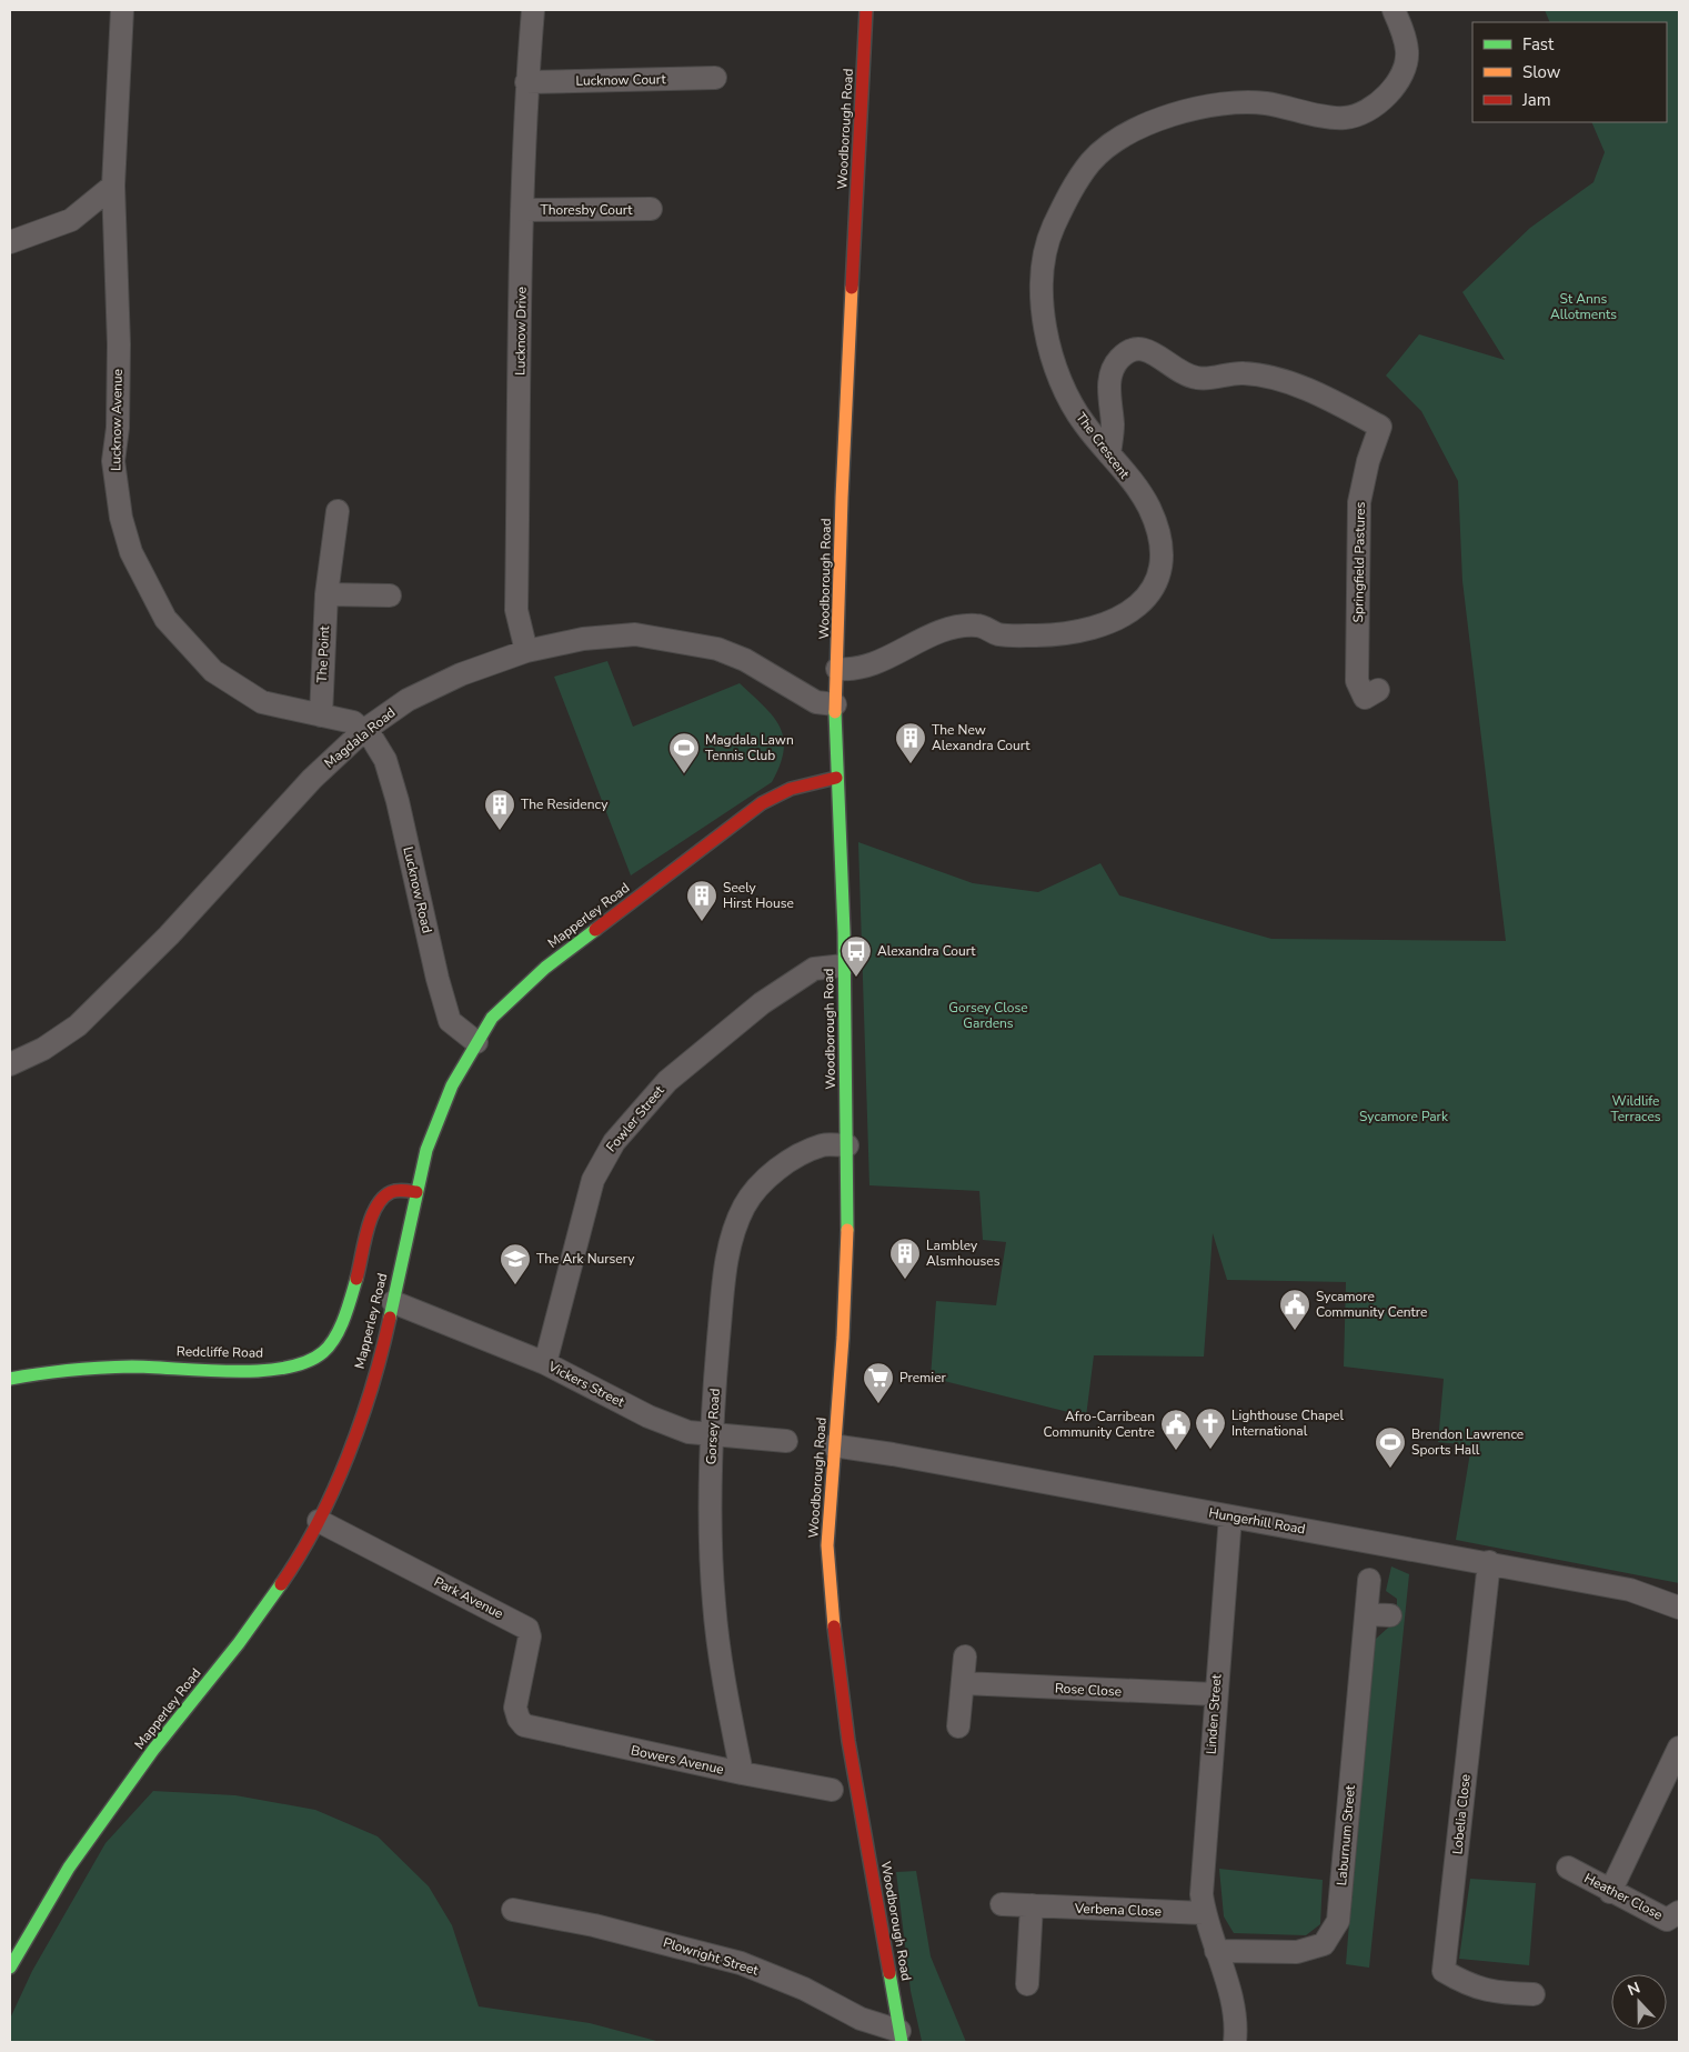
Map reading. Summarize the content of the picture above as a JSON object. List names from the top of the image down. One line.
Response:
{"streets":{"main road":["Woodborough Road","Mapperley Road","Redcliffe Road"],"street":["Lucknow Court","Thoresby Court","Lucknow Drive","Lucknow Avenue","The Crescent","Springfield Pastures","The Point","Magdala Road","Lucknow Road","Fowler Street","Vickers Street","Gorsey Road","Hungerhill Road","Park Avenue","Rose Close","Linden Street","Bowers Avenue","Lobelia Close","Laburnum Street","Heather Close","Verbena Close","Plowright Street"]},"crossings":[["Lucknow Court","Lucknow Drive"],["Woodborough Road","The Crescent"],["Woodborough Road","Magdala Road"],["Woodborough Road","Mapperley Road"],["Woodborough Road","Fowler Street"],["Woodborough Road","Gorsey Road"],["Woodborough Road","Hungerhill Road"],["Woodborough Road","Plowright Street"],["Thoresby Court","Lucknow Drive"],["Lucknow Drive","Magdala Road"],["Lucknow Avenue","The Point"],["Lucknow Avenue","Magdala Road"],["Lucknow Avenue","Lucknow Road"],["The Crescent","Springfield Pastures"],["Magdala Road","Lucknow Road"],["Lucknow Road","Mapperley Road"],["Mapperley Road","Redcliffe Road"],["Mapperley Road","Vickers Street"],["Mapperley Road","Park Avenue"],["Fowler Street","Vickers Street"],["Vickers Street","Gorsey Road"],["Gorsey Road","Bowers Avenue"],["Hungerhill Road","Linden Street"],["Hungerhill Road","Lobelia Close"],["Park Avenue","Bowers Avenue"],["Rose Close","Linden Street"],["Linden Street","Laburnum Street"],["Linden Street","Verbena Close"]],"parks":["St Anns Allotments","Gorsey Close Gardens","Wildlife Terraces","Sycamore Park"],"places":{"building":["The New Alexandra Court","The Residency","Seely Hirst House","Lambley Alsmhouses"],"sports":["Magdala Lawn Tennis Club","Brendon Lawrence Sports Hall"],"bus stop":["Alexandra Court"],"school or university":["The Ark Nursery"],"public building":["Sycamore Community Centre","Afro-Carribean Community Centre"],"supermarket":["Premier"],"church":["Lighthouse Chapel International"]},"legend":["Fast","Slow","Jam"],"north":"top"}
